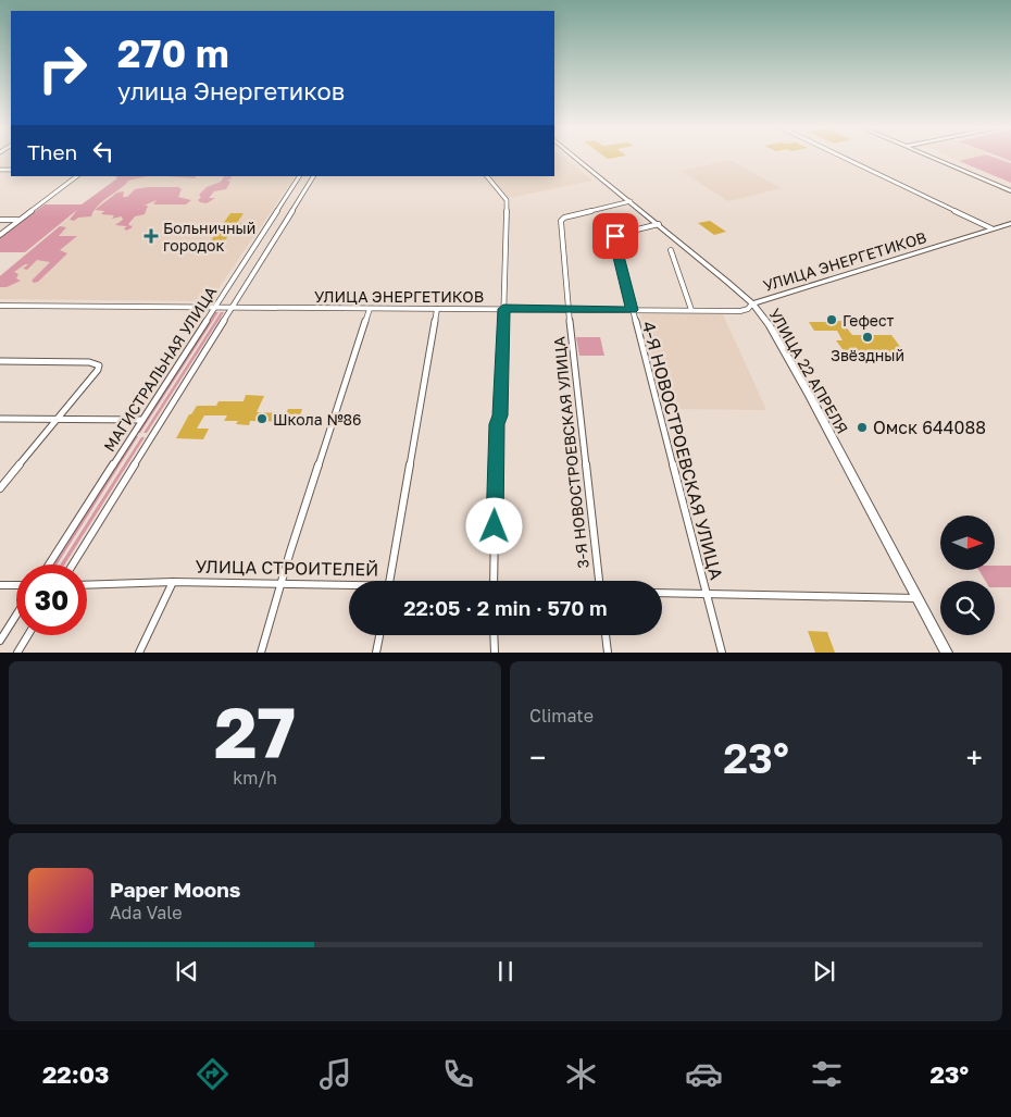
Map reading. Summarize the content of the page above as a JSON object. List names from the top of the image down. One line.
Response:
{"streets":{"main road":["УЛИЦА ЭНЕРГЕТИКОВ","УЛИЦА 22 АПРЕЛЯ"],"street":["МАГИСТРАЛЬНАЯ УЛИЦА","4-Я НОВОСТРОЕВСКАЯ УЛИЦА","3-Я НОВОСТРОЕВСКАЯ УЛИЦА","УЛИЦА СТРОИТЕЛЕЙ"]},"crossings":[["УЛИЦА ЭНЕРГЕТИКОВ","МАГИСТРАЛЬНАЯ УЛИЦА"],["УЛИЦА ЭНЕРГЕТИКОВ","УЛИЦА 22 АПРЕЛЯ"],["УЛИЦА ЭНЕРГЕТИКОВ","4-Я НОВОСТРОЕВСКАЯ УЛИЦА"],["УЛИЦА ЭНЕРГЕТИКОВ","3-Я НОВОСТРОЕВСКАЯ УЛИЦА"],["УЛИЦА 22 АПРЕЛЯ","4-Я НОВОСТРОЕВСКАЯ УЛИЦА"],["УЛИЦА 22 АПРЕЛЯ","3-Я НОВОСТРОЕВСКАЯ УЛИЦА"]],"places":{"health":["Больничный городок"],"other":["Гефест","Звёздный","Школа №86","Омск 644088"]},"north":"right","page":{"turn":["270 m","улица Энергетиков"],"then":"Then","limit":"30","trip":"22:05 · 2 min · 570 m","tile":[["27","km/h"],"Climate"],"heat":["−","23°","+"],"song":["Paper Moons","Ada Vale"],"tabs":["22:03","23°"]}}
